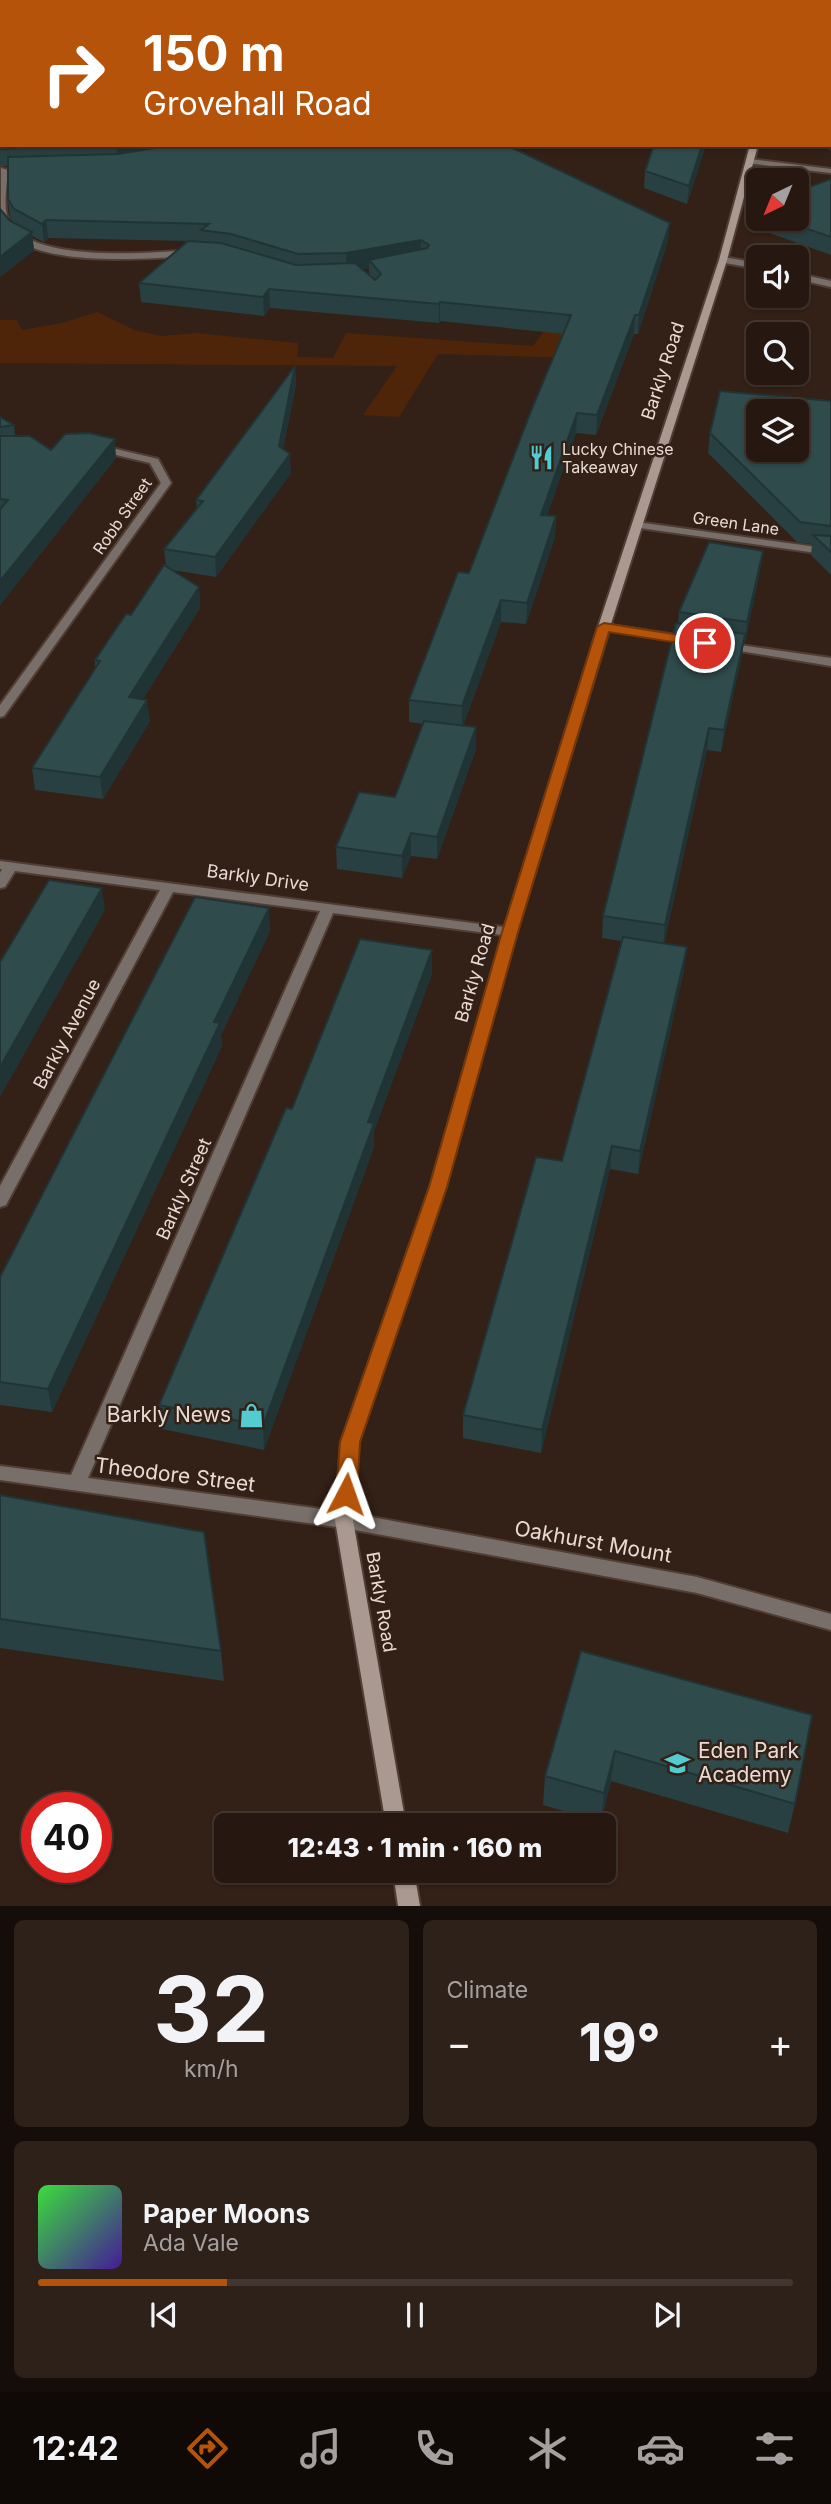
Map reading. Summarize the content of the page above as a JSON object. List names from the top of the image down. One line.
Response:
{"streets":{"street":["Barkly Road","Robb Street","Green Lane","Barkly Drive","Barkly Avenue","Barkly Street","Theodore Street","Oakhurst Mount"]},"crossings":[["Barkly Road","Green Lane"],["Barkly Road","Barkly Drive"],["Barkly Road","Theodore Street"],["Barkly Road","Oakhurst Mount"],["Barkly Drive","Barkly Avenue"],["Barkly Drive","Barkly Street"],["Barkly Street","Theodore Street"],["Theodore Street","Oakhurst Mount"]],"places":{"restaurant":["Lucky Chinese Takeaway"],"shop":["Barkly News"],"school or university":["Eden Park Academy"]},"north":"bottom left","page":{"turn":["150 m","Grovehall Road"],"limit":"40","trip":"12:43 · 1 min · 160 m","tile":[["32","km/h"],"Climate"],"heat":["−","19°","+"],"song":["Paper Moons","Ada Vale"],"tabs":"12:42"}}
